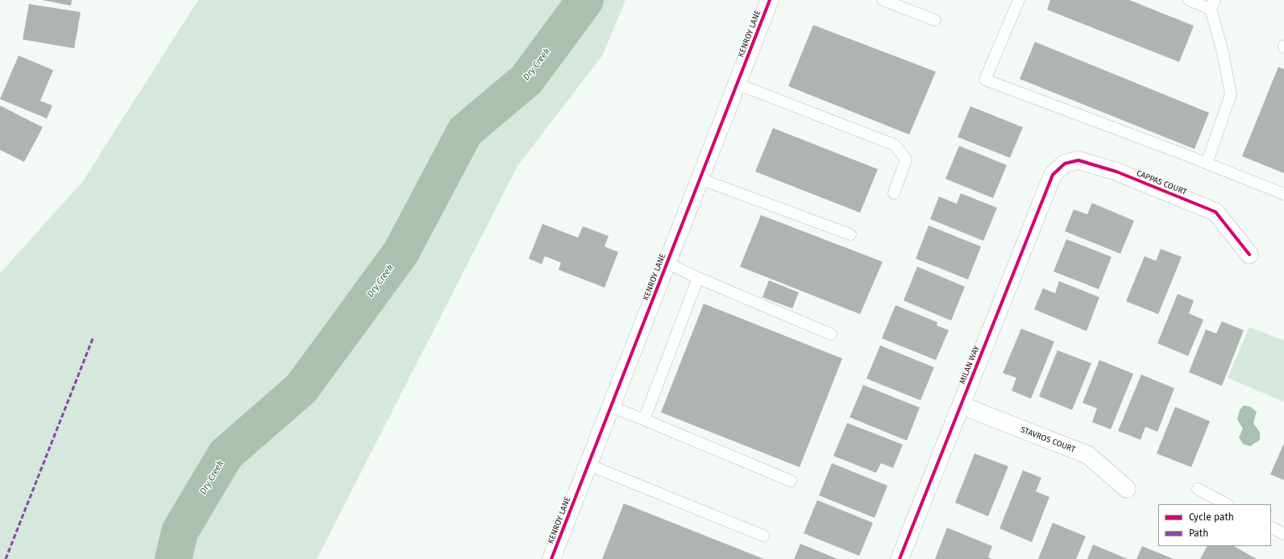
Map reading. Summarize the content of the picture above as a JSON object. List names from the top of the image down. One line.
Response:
{"streets":{"street":["KENROY LANE","CAPPAS COURT","MILAN WAY","STAVROS COURT"]},"crossings":[["CAPPAS COURT","MILAN WAY"],["MILAN WAY","STAVROS COURT"]],"water":["Dry Creek"],"legend":["Cycle path","Path"]}
